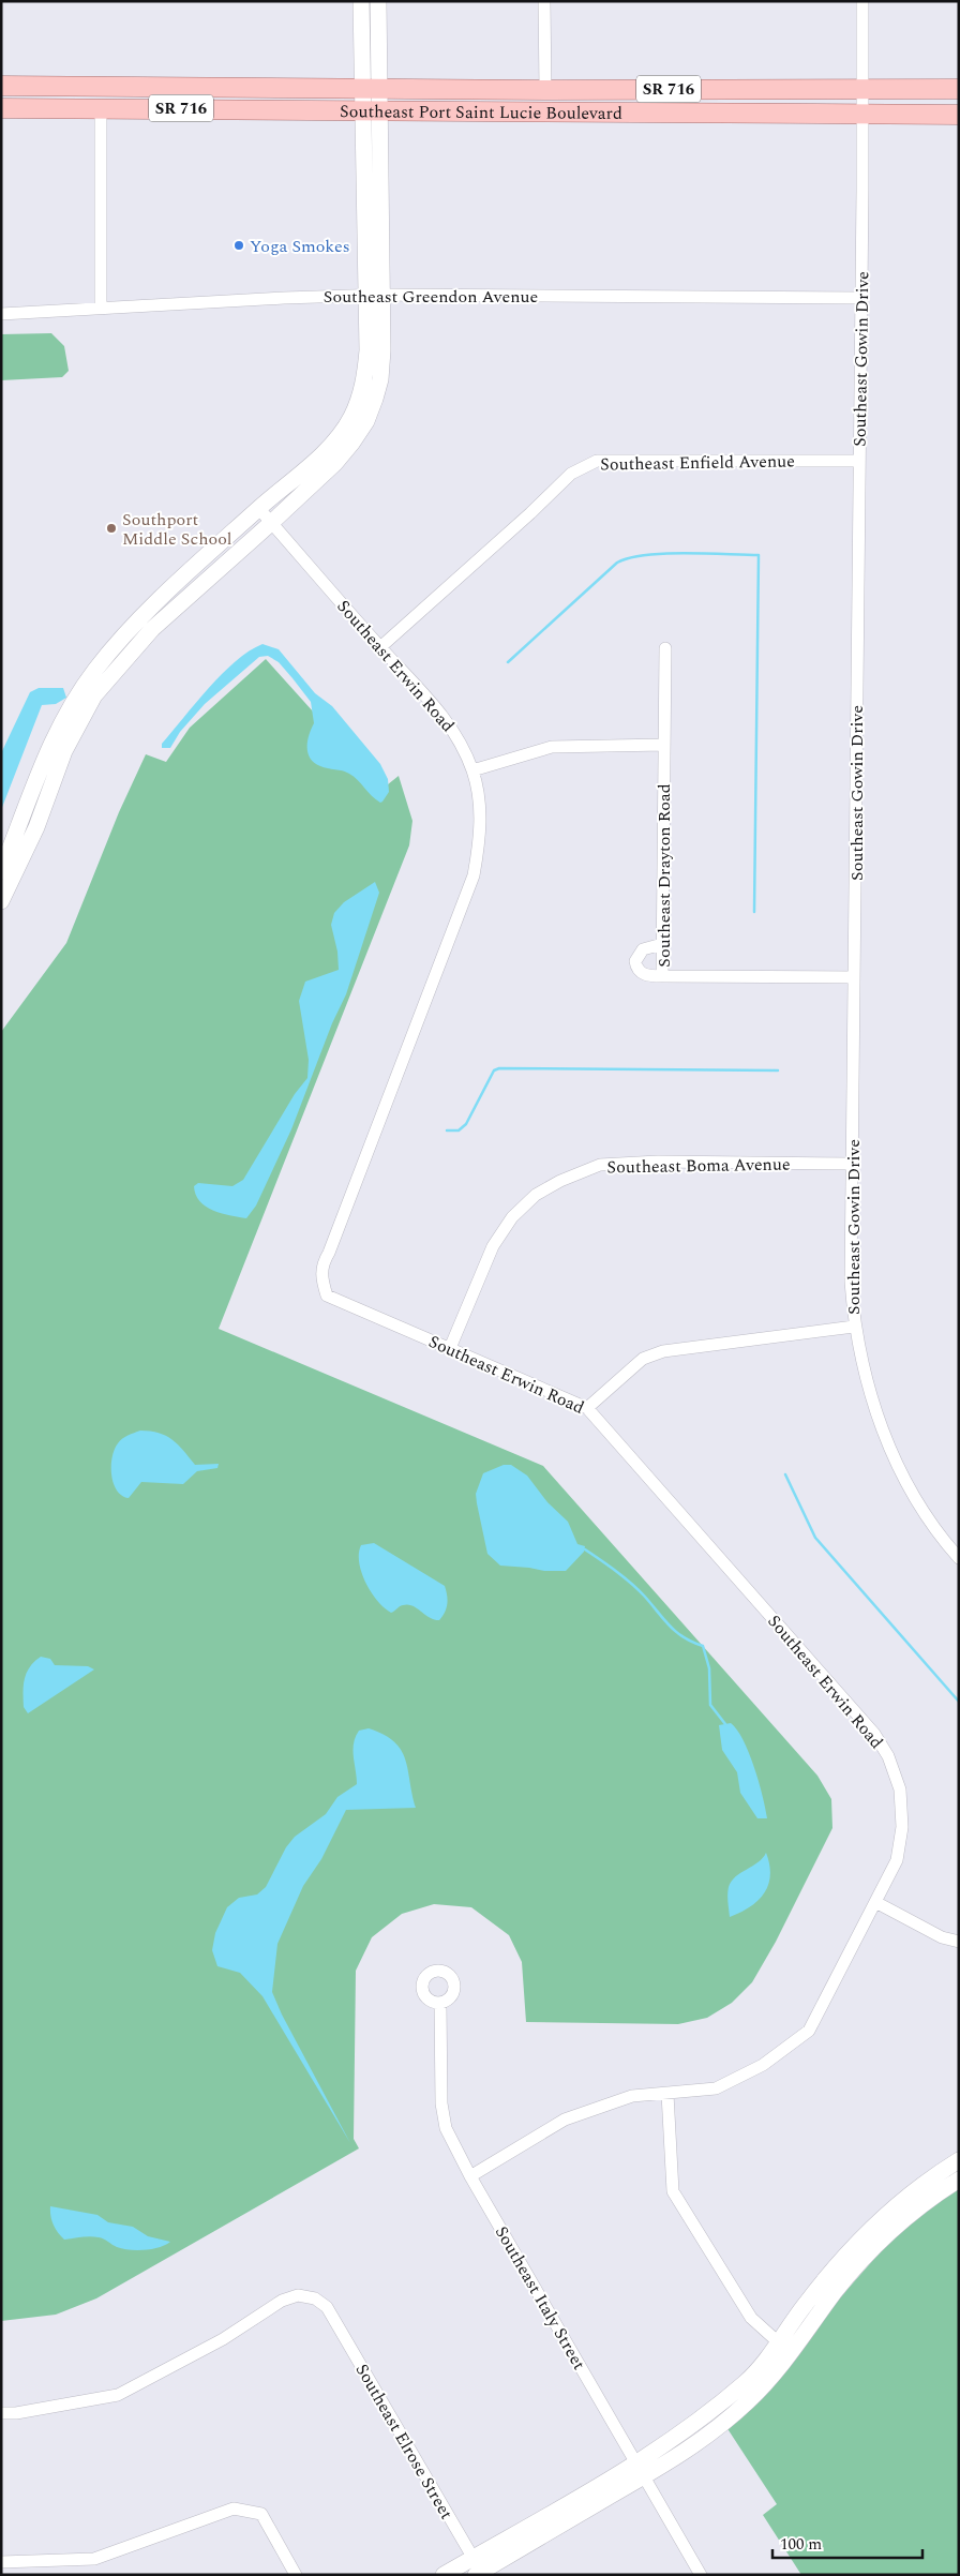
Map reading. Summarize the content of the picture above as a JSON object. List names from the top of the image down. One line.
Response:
{"streets":{"main road":["SR 716","Southeast Port Saint Lucie Boulevard"],"street":["Southeast Greendon Avenue","Southeast Gowin Drive","Southeast Enfield Avenue","Southeast Erwin Road","Southeast Drayton Road","Southeast Boma Avenue","Southeast Italy Street","Southeast Elrose Street"]},"crossings":[["Southeast Port Saint Lucie Boulevard","Southeast Gowin Drive"],["Southeast Greendon Avenue","Southeast Gowin Drive"],["Southeast Gowin Drive","Southeast Enfield Avenue"],["Southeast Gowin Drive","Southeast Drayton Road"],["Southeast Gowin Drive","Southeast Boma Avenue"],["Southeast Enfield Avenue","Southeast Erwin Road"],["Southeast Erwin Road","Southeast Boma Avenue"],["Southeast Erwin Road","Southeast Italy Street"]],"places":["Yoga Smokes","Southport Middle School"],"scale_bar":"100 m"}
